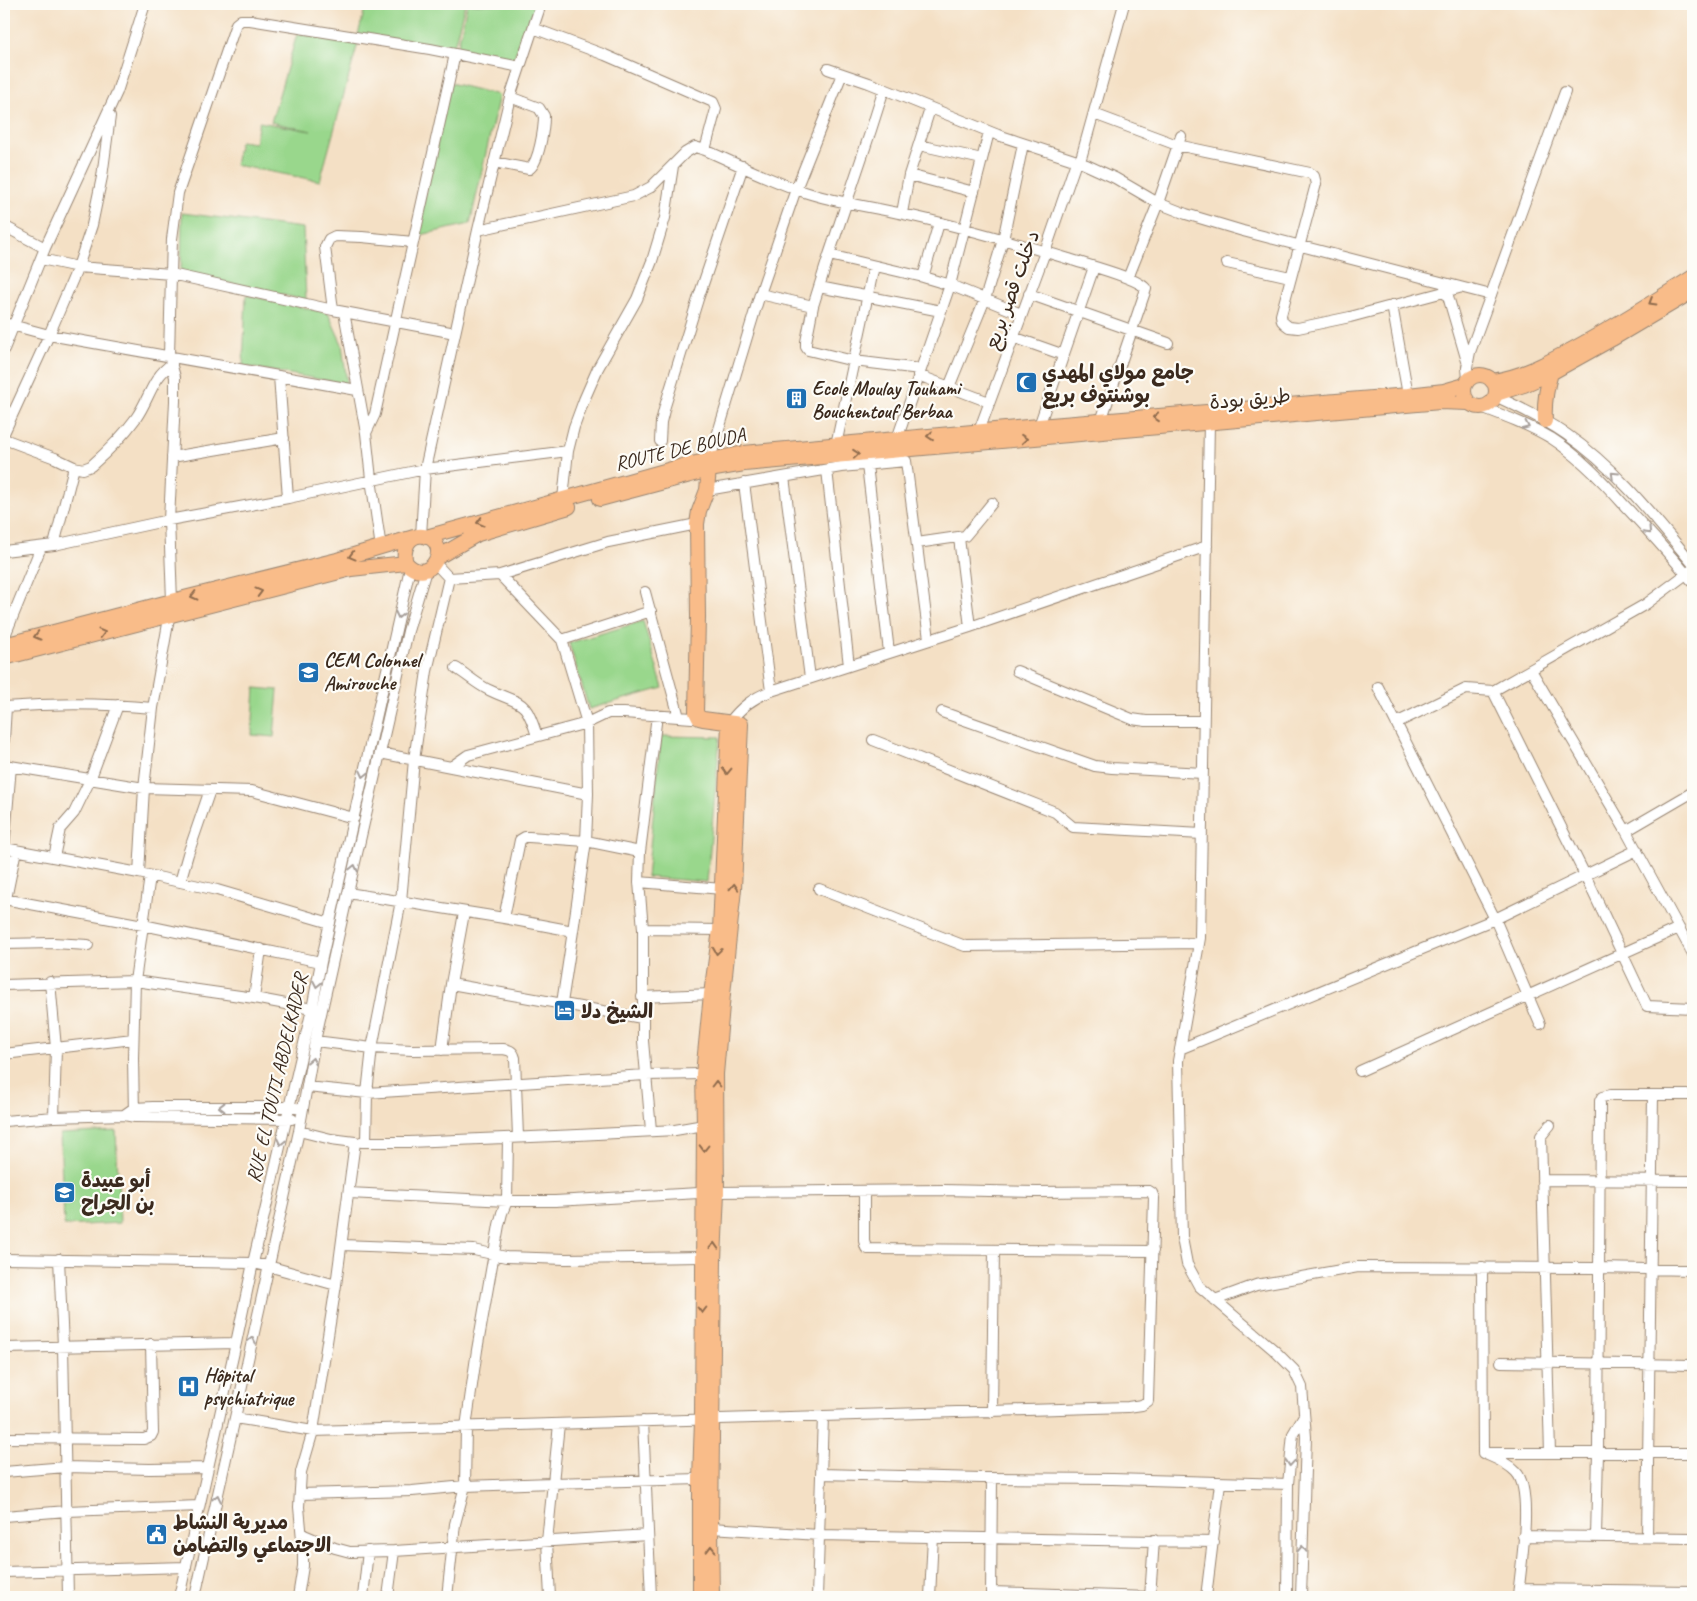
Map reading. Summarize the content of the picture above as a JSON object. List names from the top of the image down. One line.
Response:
{"streets":{"main road":["طريق بودة","ROUTE DE BOUDA"],"street":["دخلت قصر بربع","RUE EL TOUTI ABDELKADER"]},"crossings":[["دخلت قصر بربع","طريق بودة"],["دخلت قصر بربع","ROUTE DE BOUDA"],["طريق بودة","ROUTE DE BOUDA"],["ROUTE DE BOUDA","RUE EL TOUTI ABDELKADER"]],"places":{"mosque":["جامع مولاي المهدي بوشنتوف بربع"],"building":["Ecole Moulay Touhami Bouchentouf Berbaa"],"school or university":["CEM Colonnel Amirouche","أبو عبيدة بن الجراح"],"hotel":["الشيخ دلا"],"hospital":["Hôpital psychiatrique"],"public building":["مديرية النشاط الاجتماعي والتضامن"]}}
